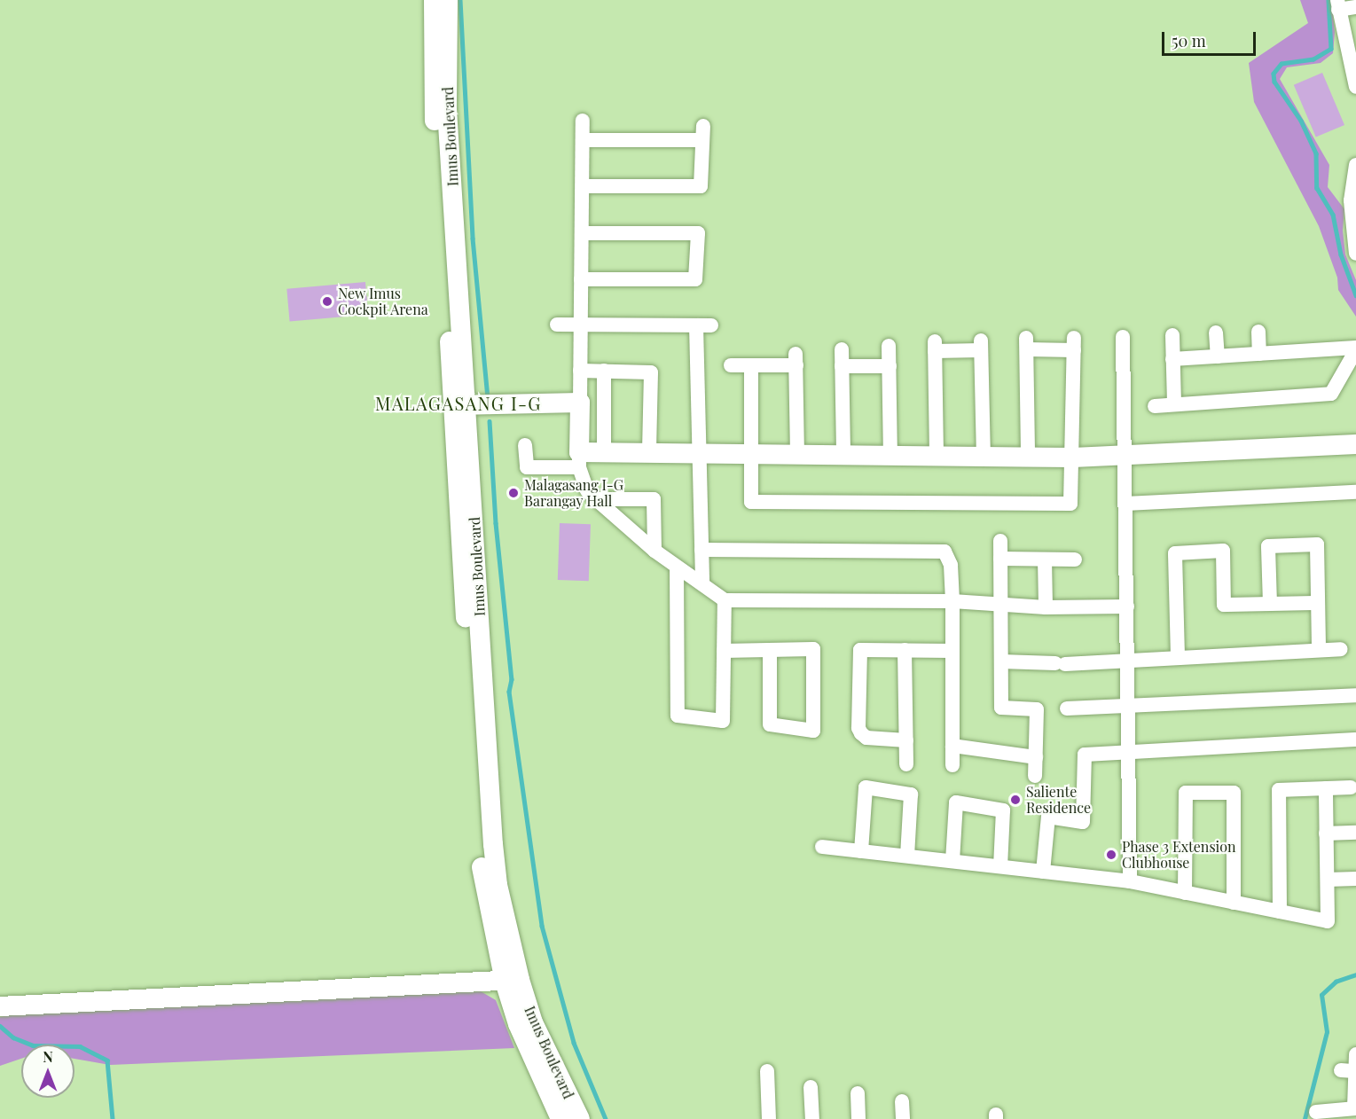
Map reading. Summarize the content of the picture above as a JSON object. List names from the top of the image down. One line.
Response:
{"streets":{"main road":["Imus Boulevard"]},"districts":["MALAGASANG I-G"],"places":["New Imus Cockpit Arena","Malagasang I-G Barangay Hall","Saliente Residence","Phase 3 Extension Clubhouse"],"scale_bar":"50 m","north":"top"}
